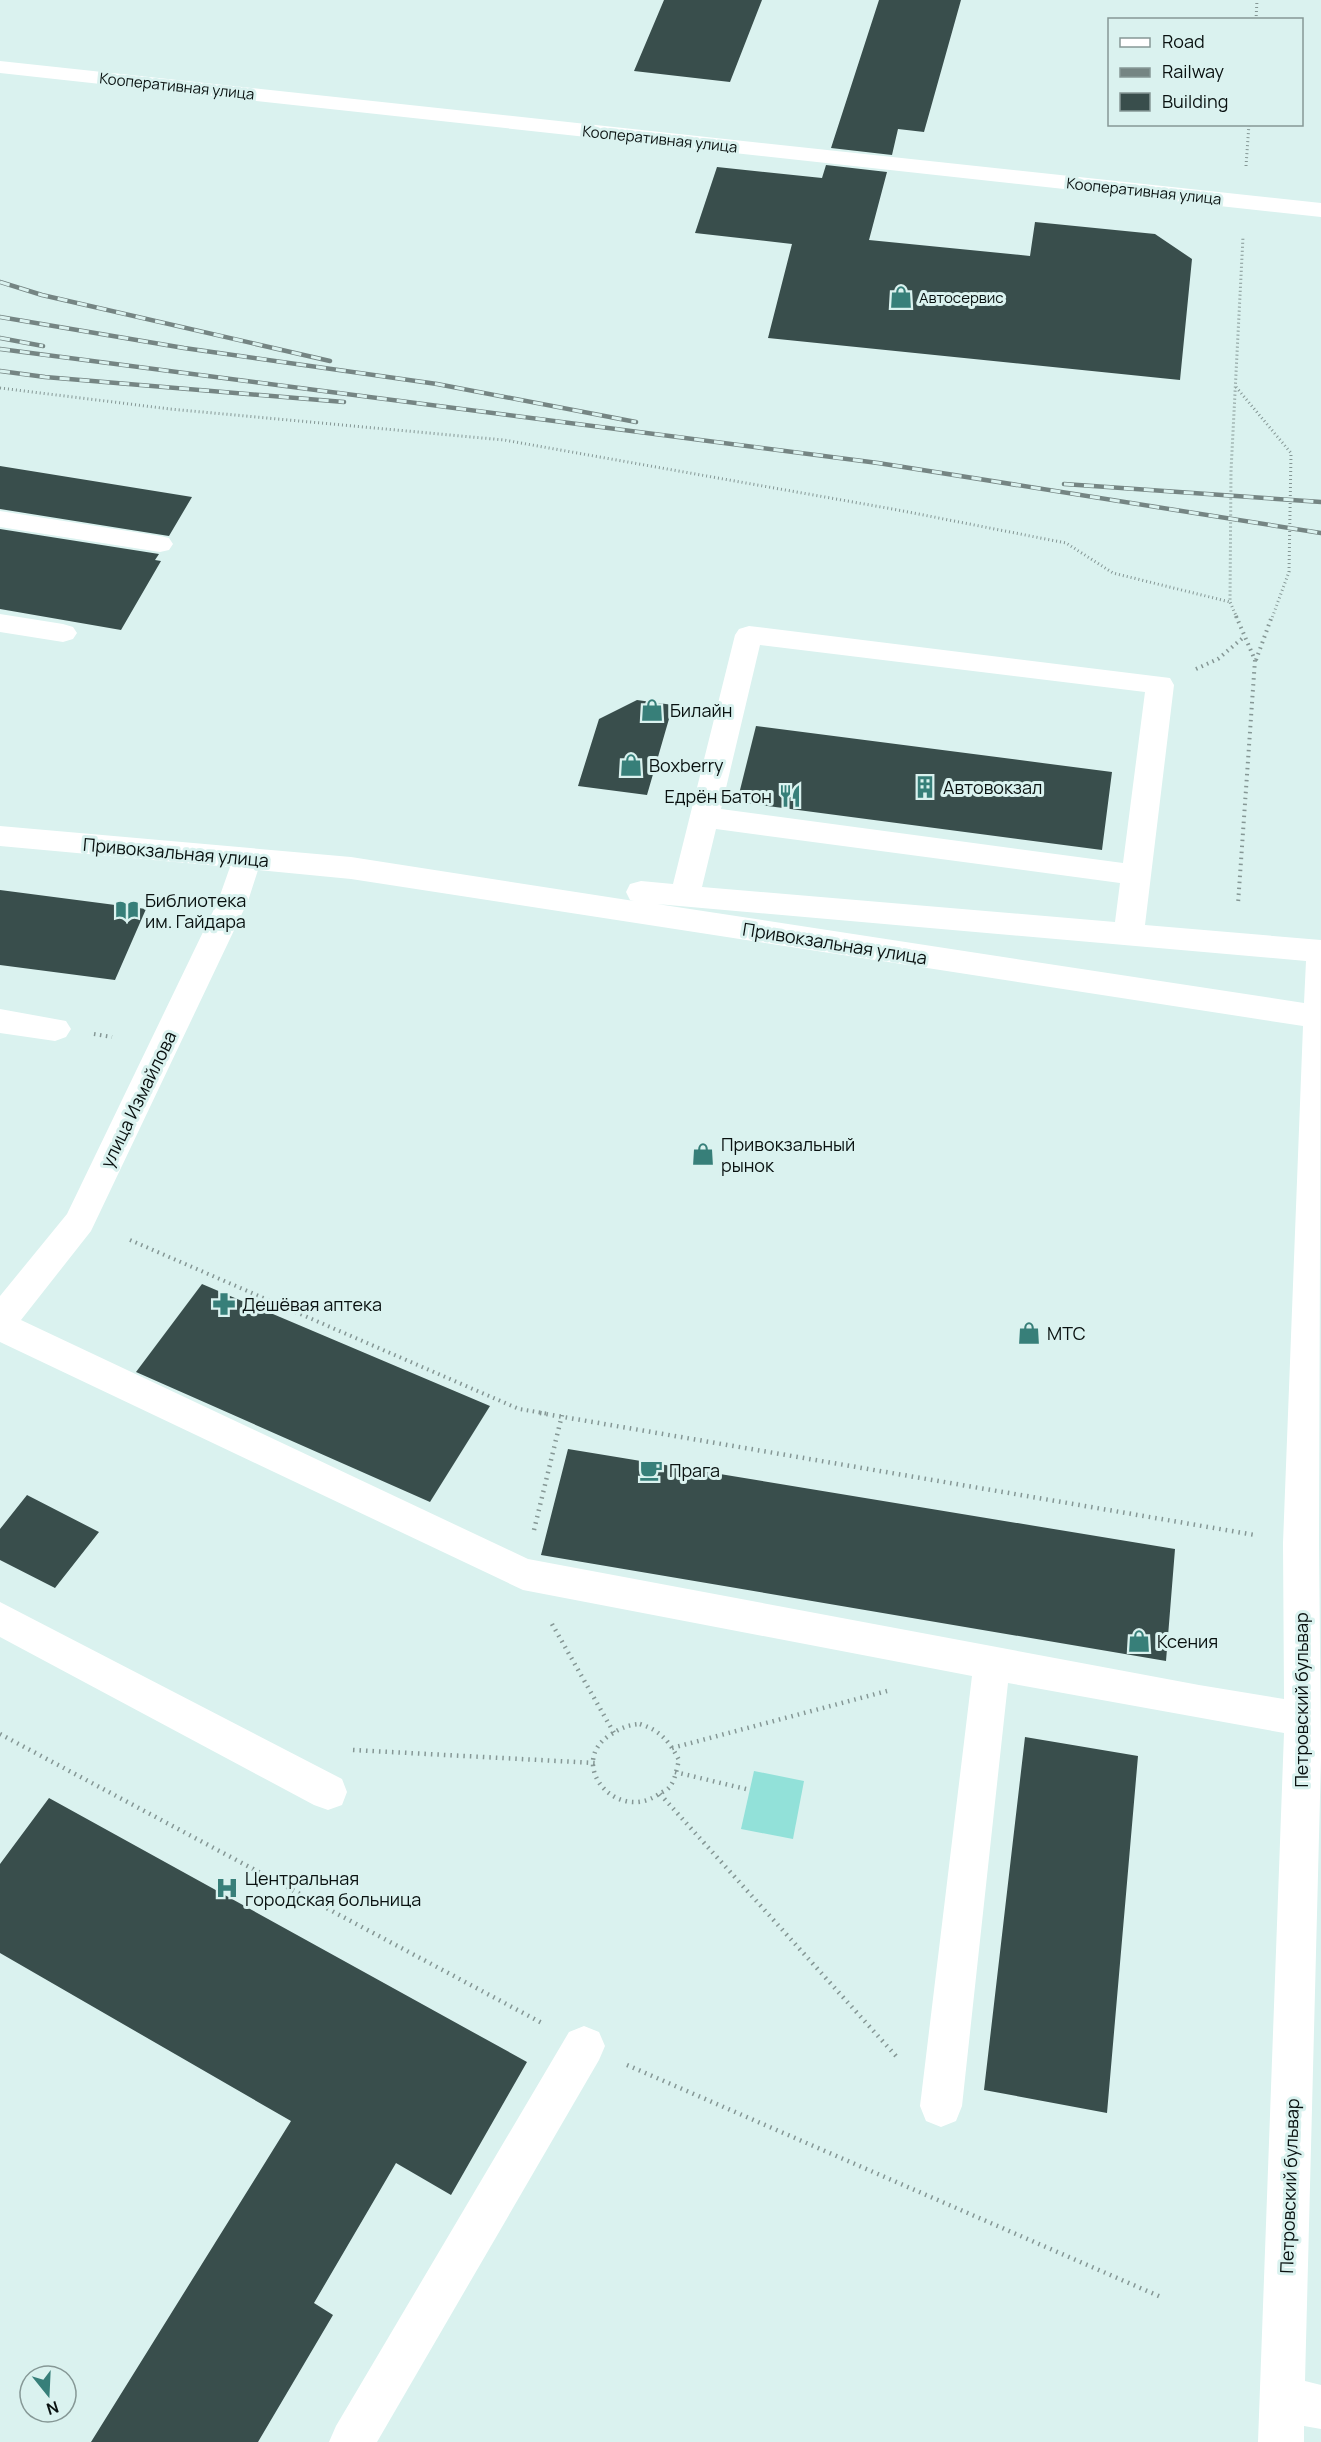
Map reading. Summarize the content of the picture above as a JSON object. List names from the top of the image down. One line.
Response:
{"streets":{"street":["Кооперативная улица","Привокзальная улица","улица Измайлова","Петровский бульвар"]},"crossings":[["Привокзальная улица","улица Измайлова"],["Привокзальная улица","Петровский бульвар"]],"places":{"shop":["Автосервис","Билайн","Boxberry","Привокзальный рынок","МТС","Ксения"],"building":["Автовокзал"],"restaurant":["Едрён Батон"],"library":["Библиотека им. Гайдара"],"pharmacy":["Дешёвая аптека"],"cafe":["Прага"],"hospital":["Центральная городская больница"]},"legend":["Road","Railway","Building"],"north":"bottom"}
